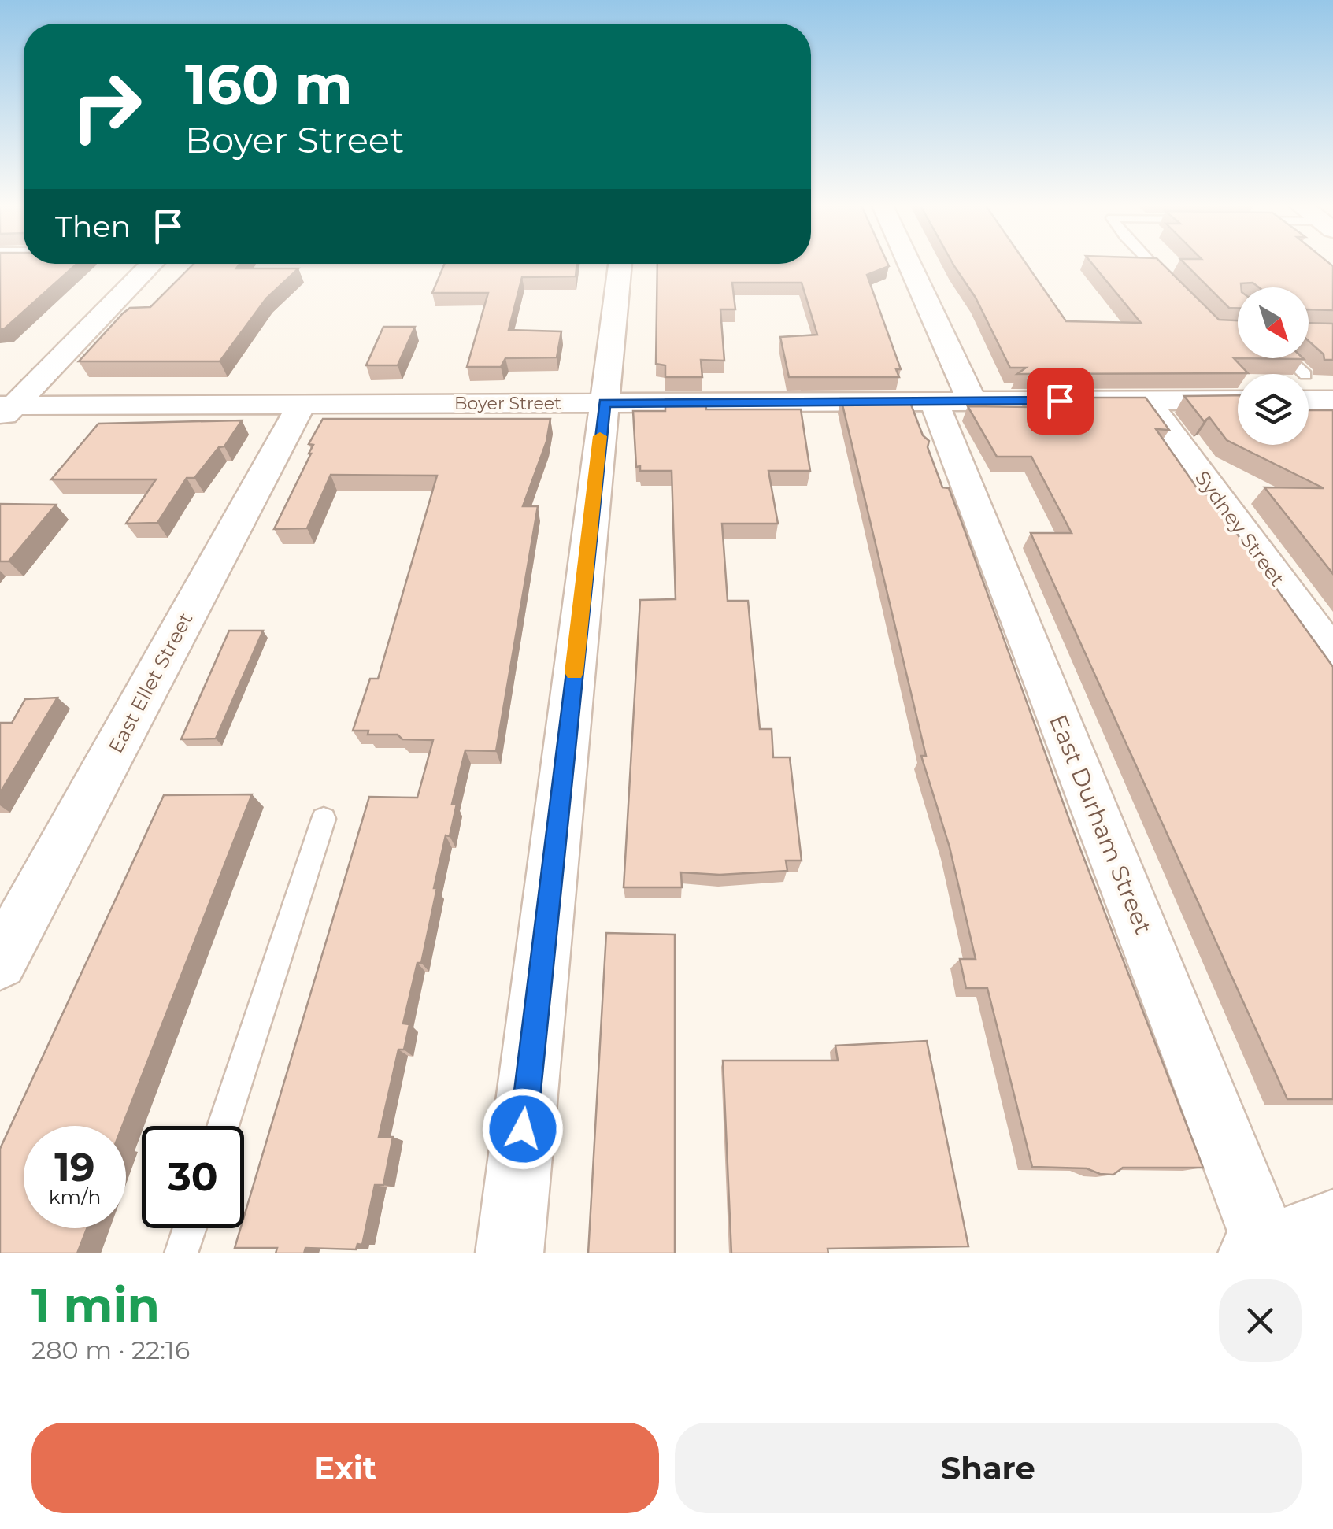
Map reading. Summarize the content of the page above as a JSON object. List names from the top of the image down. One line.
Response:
{"streets":{"street":["Boyer Street","Sydney Street","East Ellet Street","East Durham Street"]},"crossings":[["Boyer Street","Sydney Street"],["Boyer Street","East Ellet Street"],["Boyer Street","East Durham Street"]],"north":"bottom right","page":{"turn":["160 m","Boyer Street"],"then":"Then","speed":"19 km/h","limit":"30","heading":["1 min","280 m · 22:16"],"buttons":["Exit","Share"]}}
